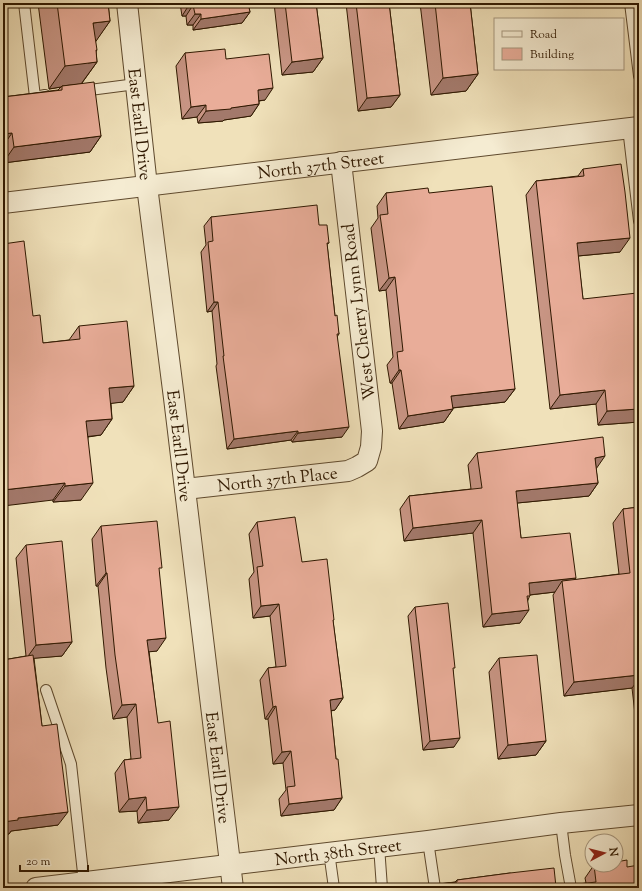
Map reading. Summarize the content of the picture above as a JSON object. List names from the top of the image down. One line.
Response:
{"streets":{"street":["East Earll Drive","North 37th Street","West Cherry Lynn Road","North 37th Place","North 38th Street"]},"crossings":[["East Earll Drive","North 37th Street"],["East Earll Drive","North 37th Place"],["East Earll Drive","North 38th Street"],["North 37th Street","West Cherry Lynn Road"],["West Cherry Lynn Road","North 37th Place"]],"legend":["Road","Building"],"scale_bar":"20 m","north":"right"}
